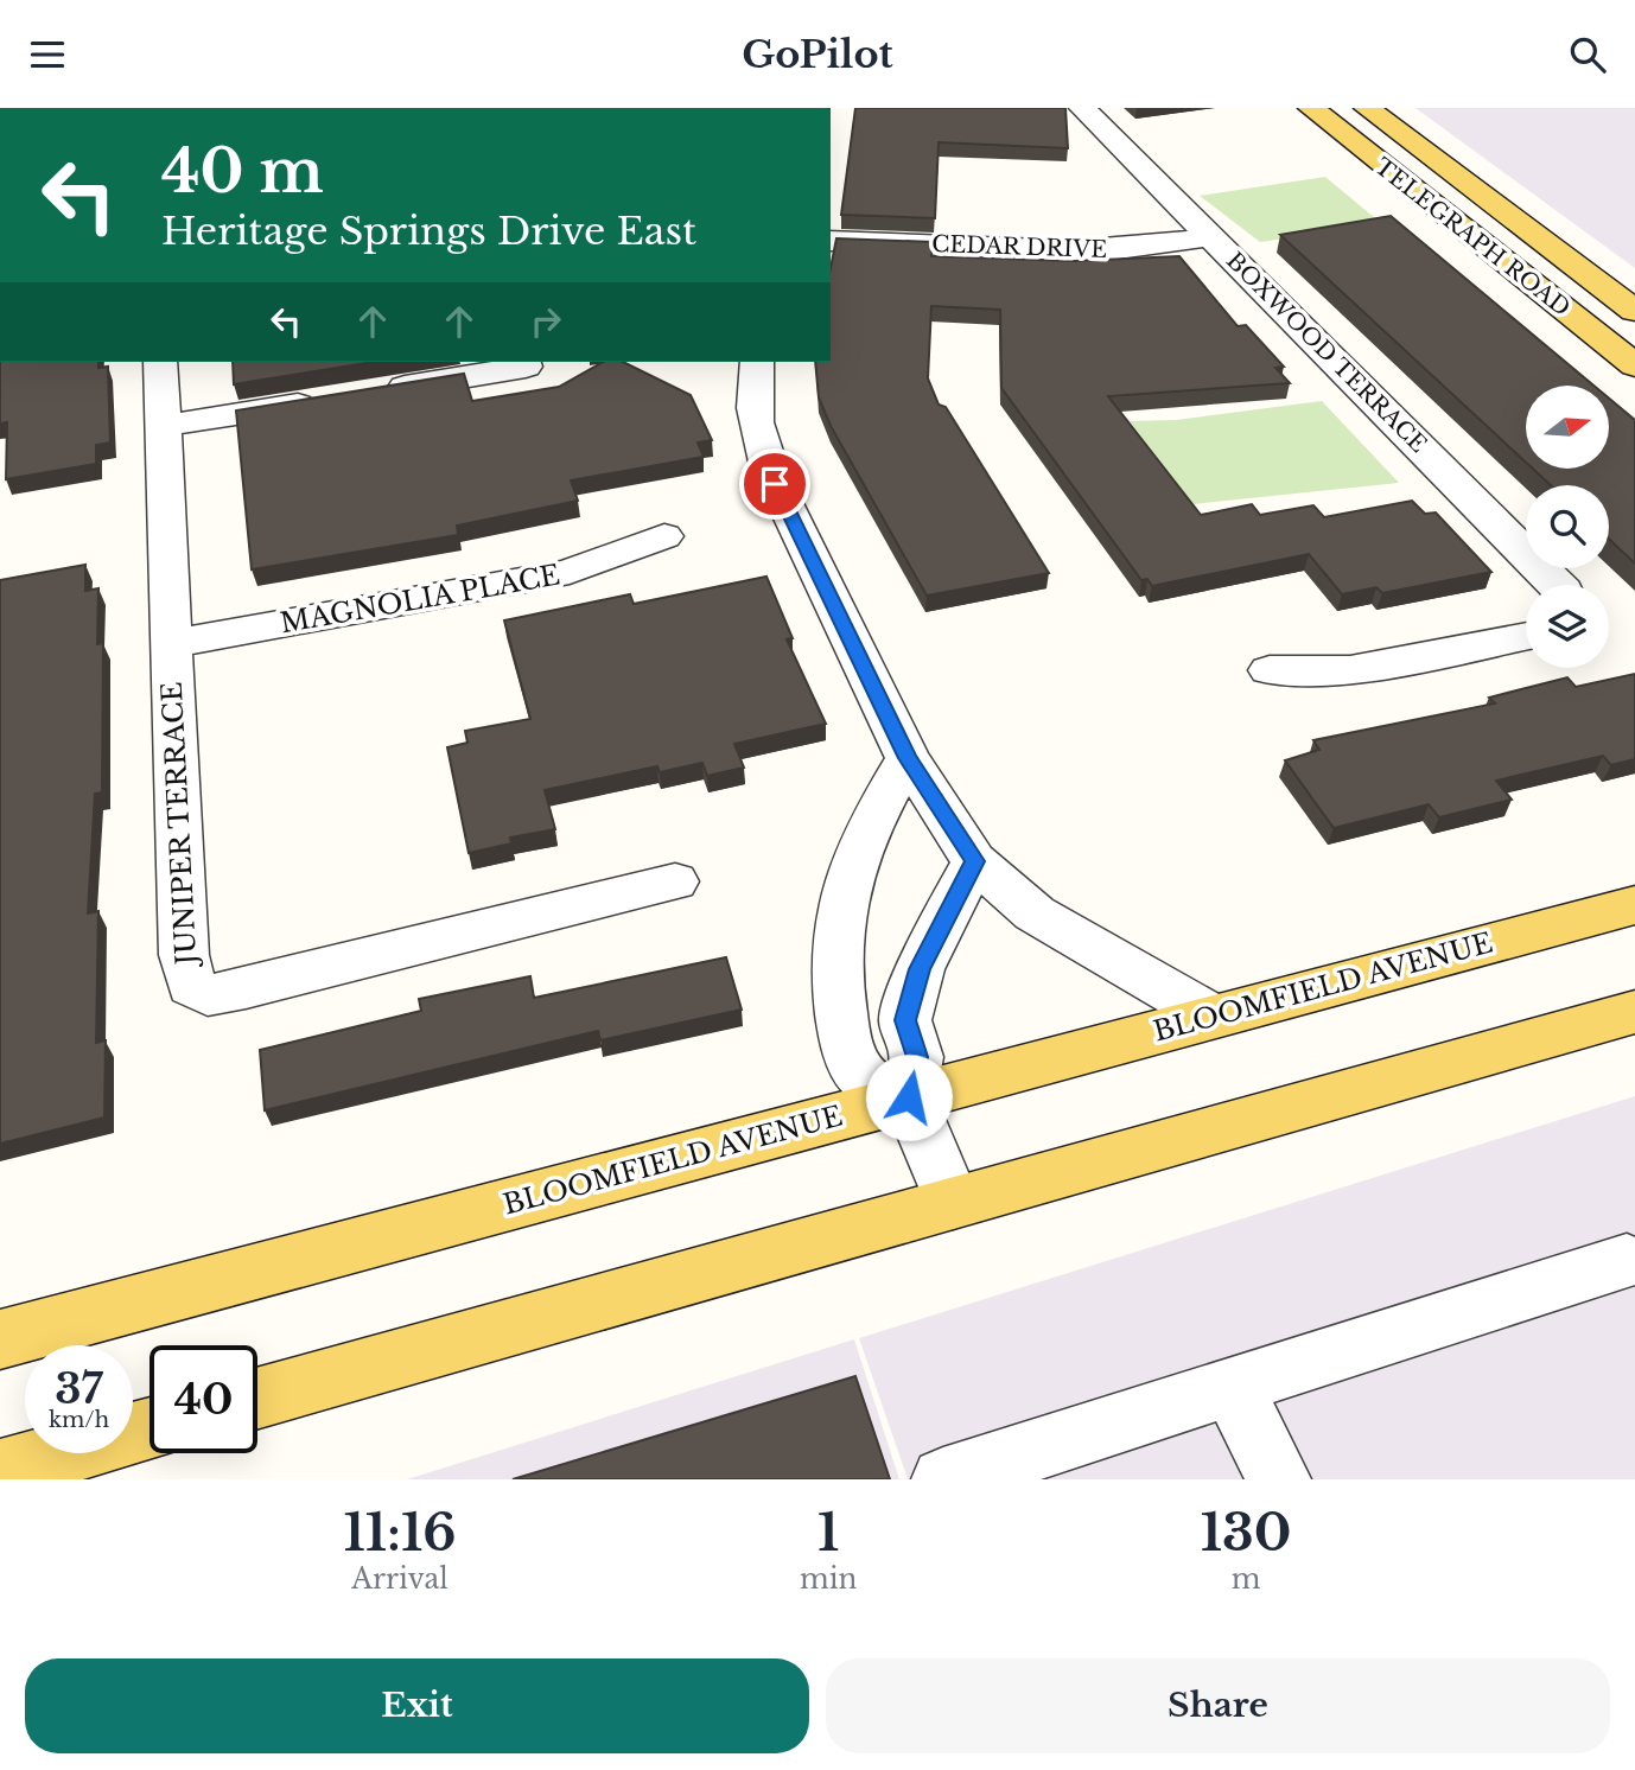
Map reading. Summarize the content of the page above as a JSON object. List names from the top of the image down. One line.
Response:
{"streets":{"main road":["TELEGRAPH ROAD","BLOOMFIELD AVENUE"],"street":["CEDAR DRIVE","BOXWOOD TERRACE","MAGNOLIA PLACE","JUNIPER TERRACE"]},"crossings":[["CEDAR DRIVE","BOXWOOD TERRACE"],["MAGNOLIA PLACE","JUNIPER TERRACE"]],"north":"right","page":{"header":"GoPilot","turn":["40 m","Heritage Springs Drive East"],"speed":"37 km/h","limit":"40","eta":["11:16","Arrival","1","min","130","m"],"buttons":["Exit","Share"]}}
